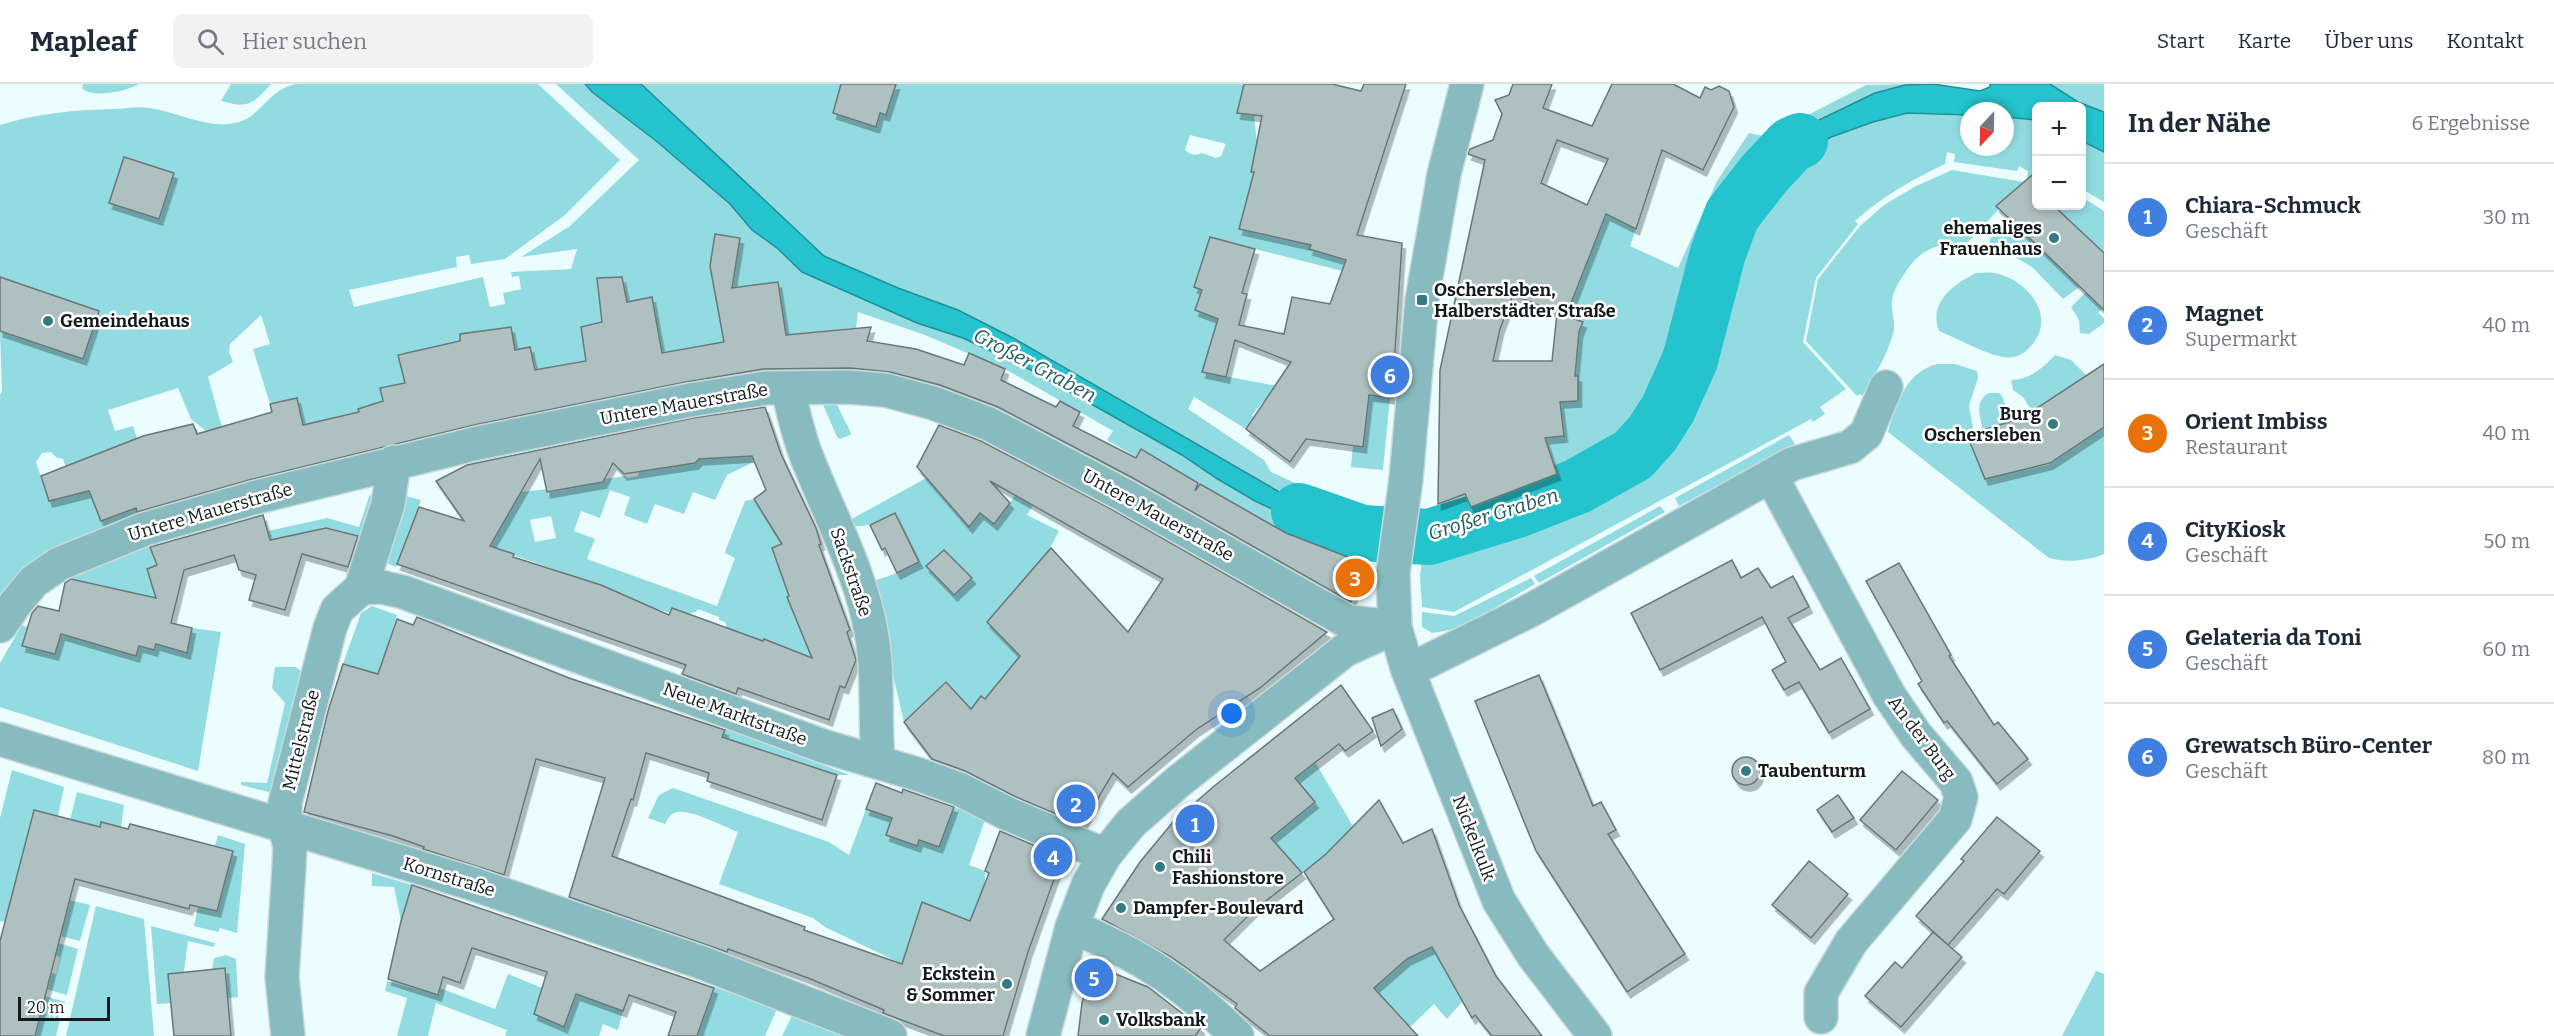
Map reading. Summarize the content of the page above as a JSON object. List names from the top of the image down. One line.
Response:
{"streets":{"street":["Untere Mauerstraße","Sackstraße","Neue Marktstraße","An der Burg","Mittelstraße","Nickelkulk","Kornstraße"]},"crossings":[["Untere Mauerstraße","Sackstraße"],["Untere Mauerstraße","Mittelstraße"],["Untere Mauerstraße","Nickelkulk"],["Sackstraße","Neue Marktstraße"],["Neue Marktstraße","Mittelstraße"],["Mittelstraße","Kornstraße"]],"water":["Großer Graben"],"places":{"other":["ehemaliges Frauenhaus","Gemeindehaus","Burg Oschersleben","Taubenturm","Chili Fashionstore","Dampfer-Boulevard","Eckstein & Sommer","Volksbank"],"transit":["Oschersleben, Halberstädter Straße"]},"scale_bar":"20 m","north":"bottom","page":{"header":"Mapleaf","search":"Hier suchen","nav":["Start","Karte","Über uns","Kontakt"],"heading":["In der Nähe","6 Ergebnisse"],"map_buttons":["+","−"],"list":[{"mark":"1","name":"Chiara-Schmuck","note":"Geschäft","value":"30 m"},{"mark":"2","name":"Magnet","note":"Supermarkt","value":"40 m"},{"mark":"3","name":"Orient Imbiss","note":"Restaurant","value":"40 m"},{"mark":"4","name":"CityKiosk","note":"Geschäft","value":"50 m"},{"mark":"5","name":"Gelateria da Toni","note":"Geschäft","value":"60 m"},{"mark":"6","name":"Grewatsch Büro-Center","note":"Geschäft","value":"80 m"}],"pins":["6","3","2","1","4","5"],"scale":"20 m"}}
